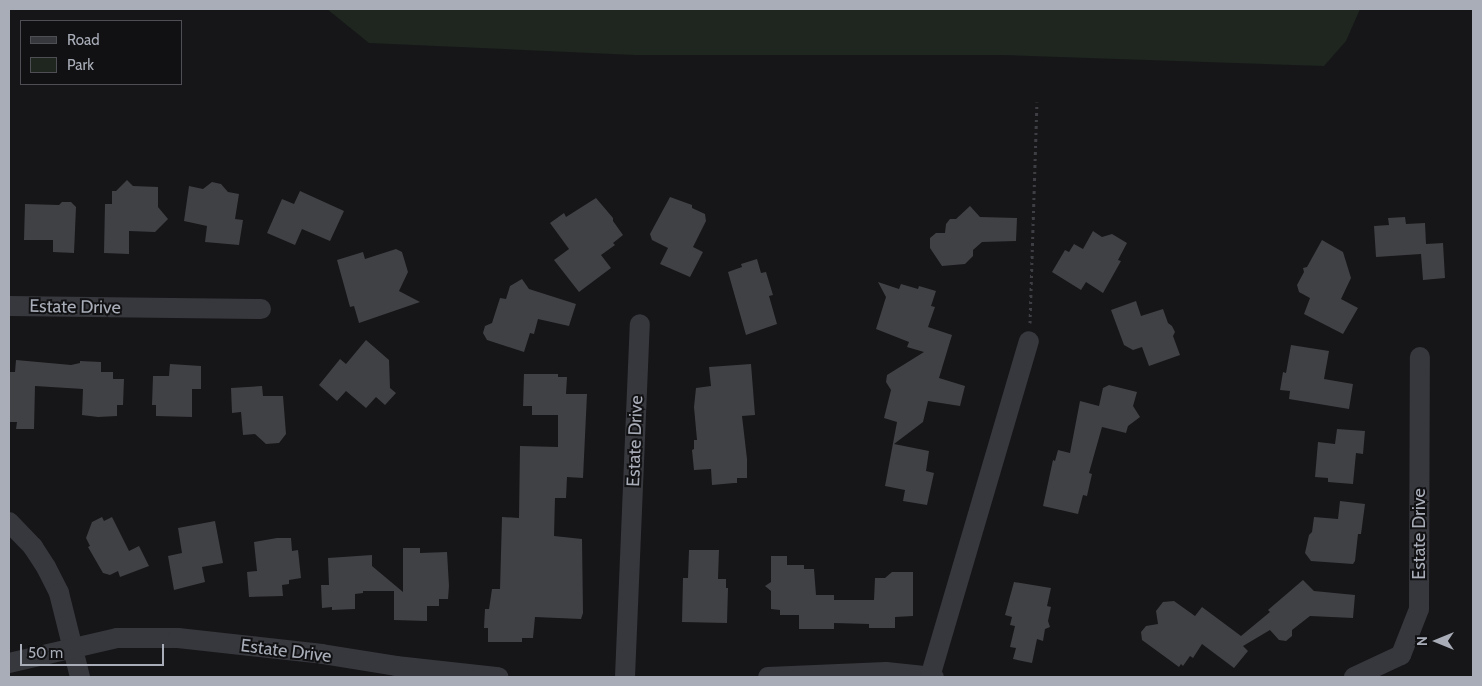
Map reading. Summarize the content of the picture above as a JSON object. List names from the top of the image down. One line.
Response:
{"streets":{"street":["Estate Drive"]},"legend":["Road","Park"],"scale_bar":"50 m","north":"left"}
